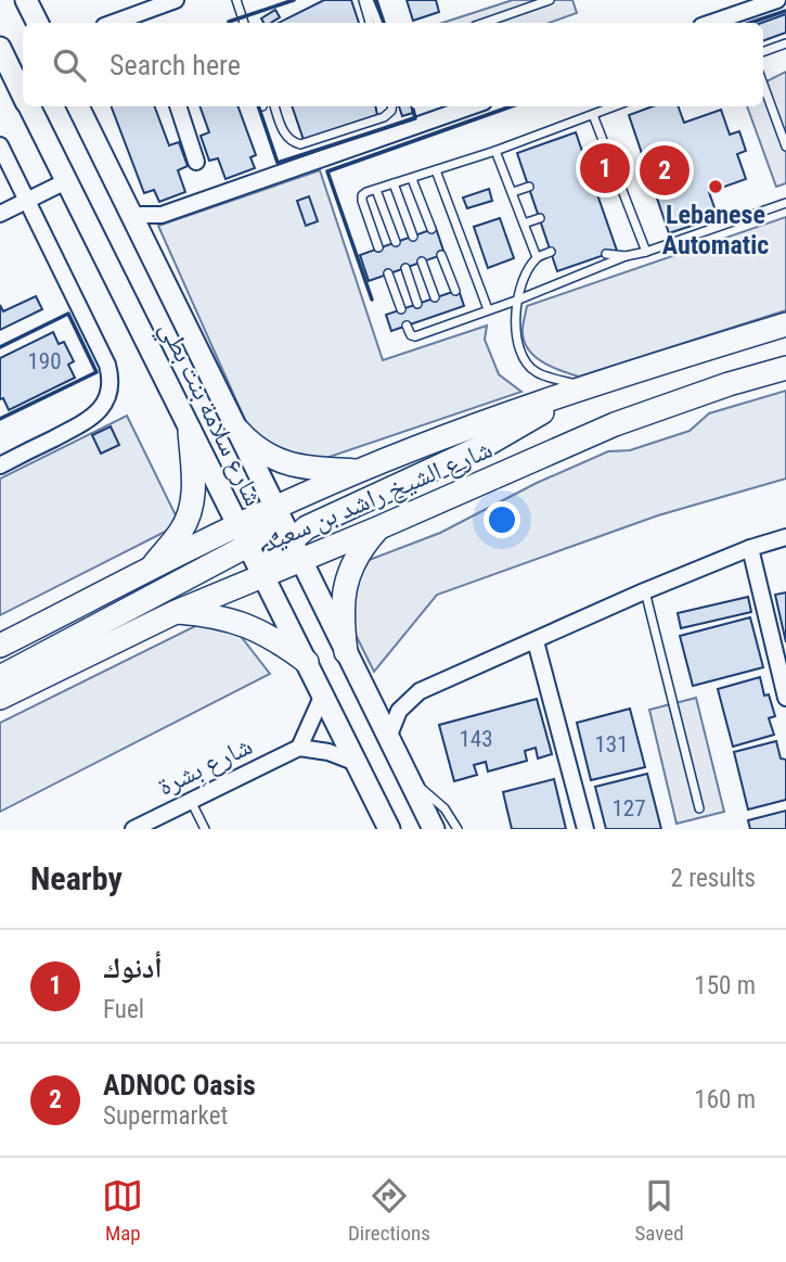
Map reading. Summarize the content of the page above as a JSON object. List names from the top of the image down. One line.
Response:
{"streets":{"main road":["شارع سلامة بنت بطي","شارع الشيخ راشد بن سعيد"],"street":["شارع بِشرة"]},"crossings":[["شارع سلامة بنت بطي","شارع الشيخ راشد بن سعيد"]],"places":["Lebanese Automatic"],"house_numbers":["190","143","131","127"],"page":{"search":"Search here","pins":["1","2"],"heading":["Nearby","2 results"],"list":[{"mark":"1","name":"أدنوك","note":"Fuel","value":"150 m"},{"mark":"2","name":"ADNOC Oasis","note":"Supermarket","value":"160 m"}],"nav":["Map","Directions","Saved"]}}
